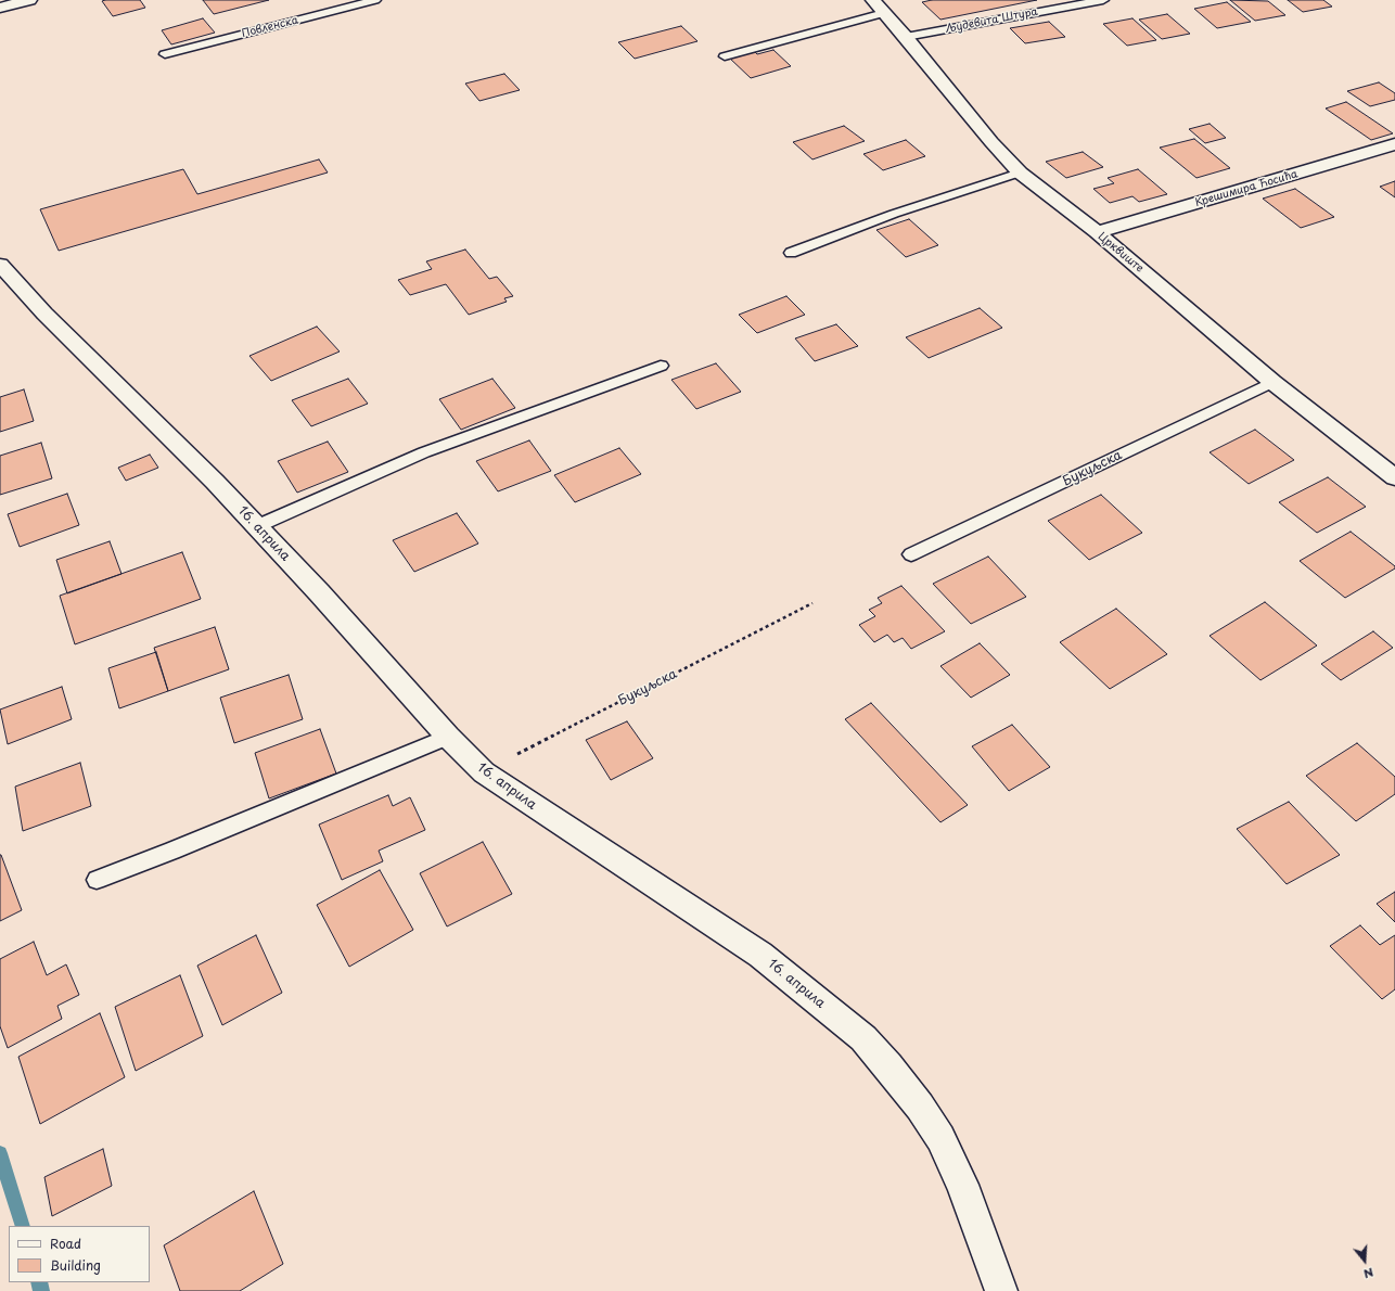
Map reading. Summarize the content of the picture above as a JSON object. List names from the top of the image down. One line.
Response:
{"streets":{"street":["Крешимира Ћосића","Црквиште","16. априла"],"lane":["Људевита Штура","Повленска","Букуљска"]},"crossings":[["Људевита Штура","Црквиште"],["Крешимира Ћосића","Црквиште"],["Црквиште","Букуљска"],["Букуљска","16. априла"]],"legend":["Road","Building"],"north":"bottom"}
